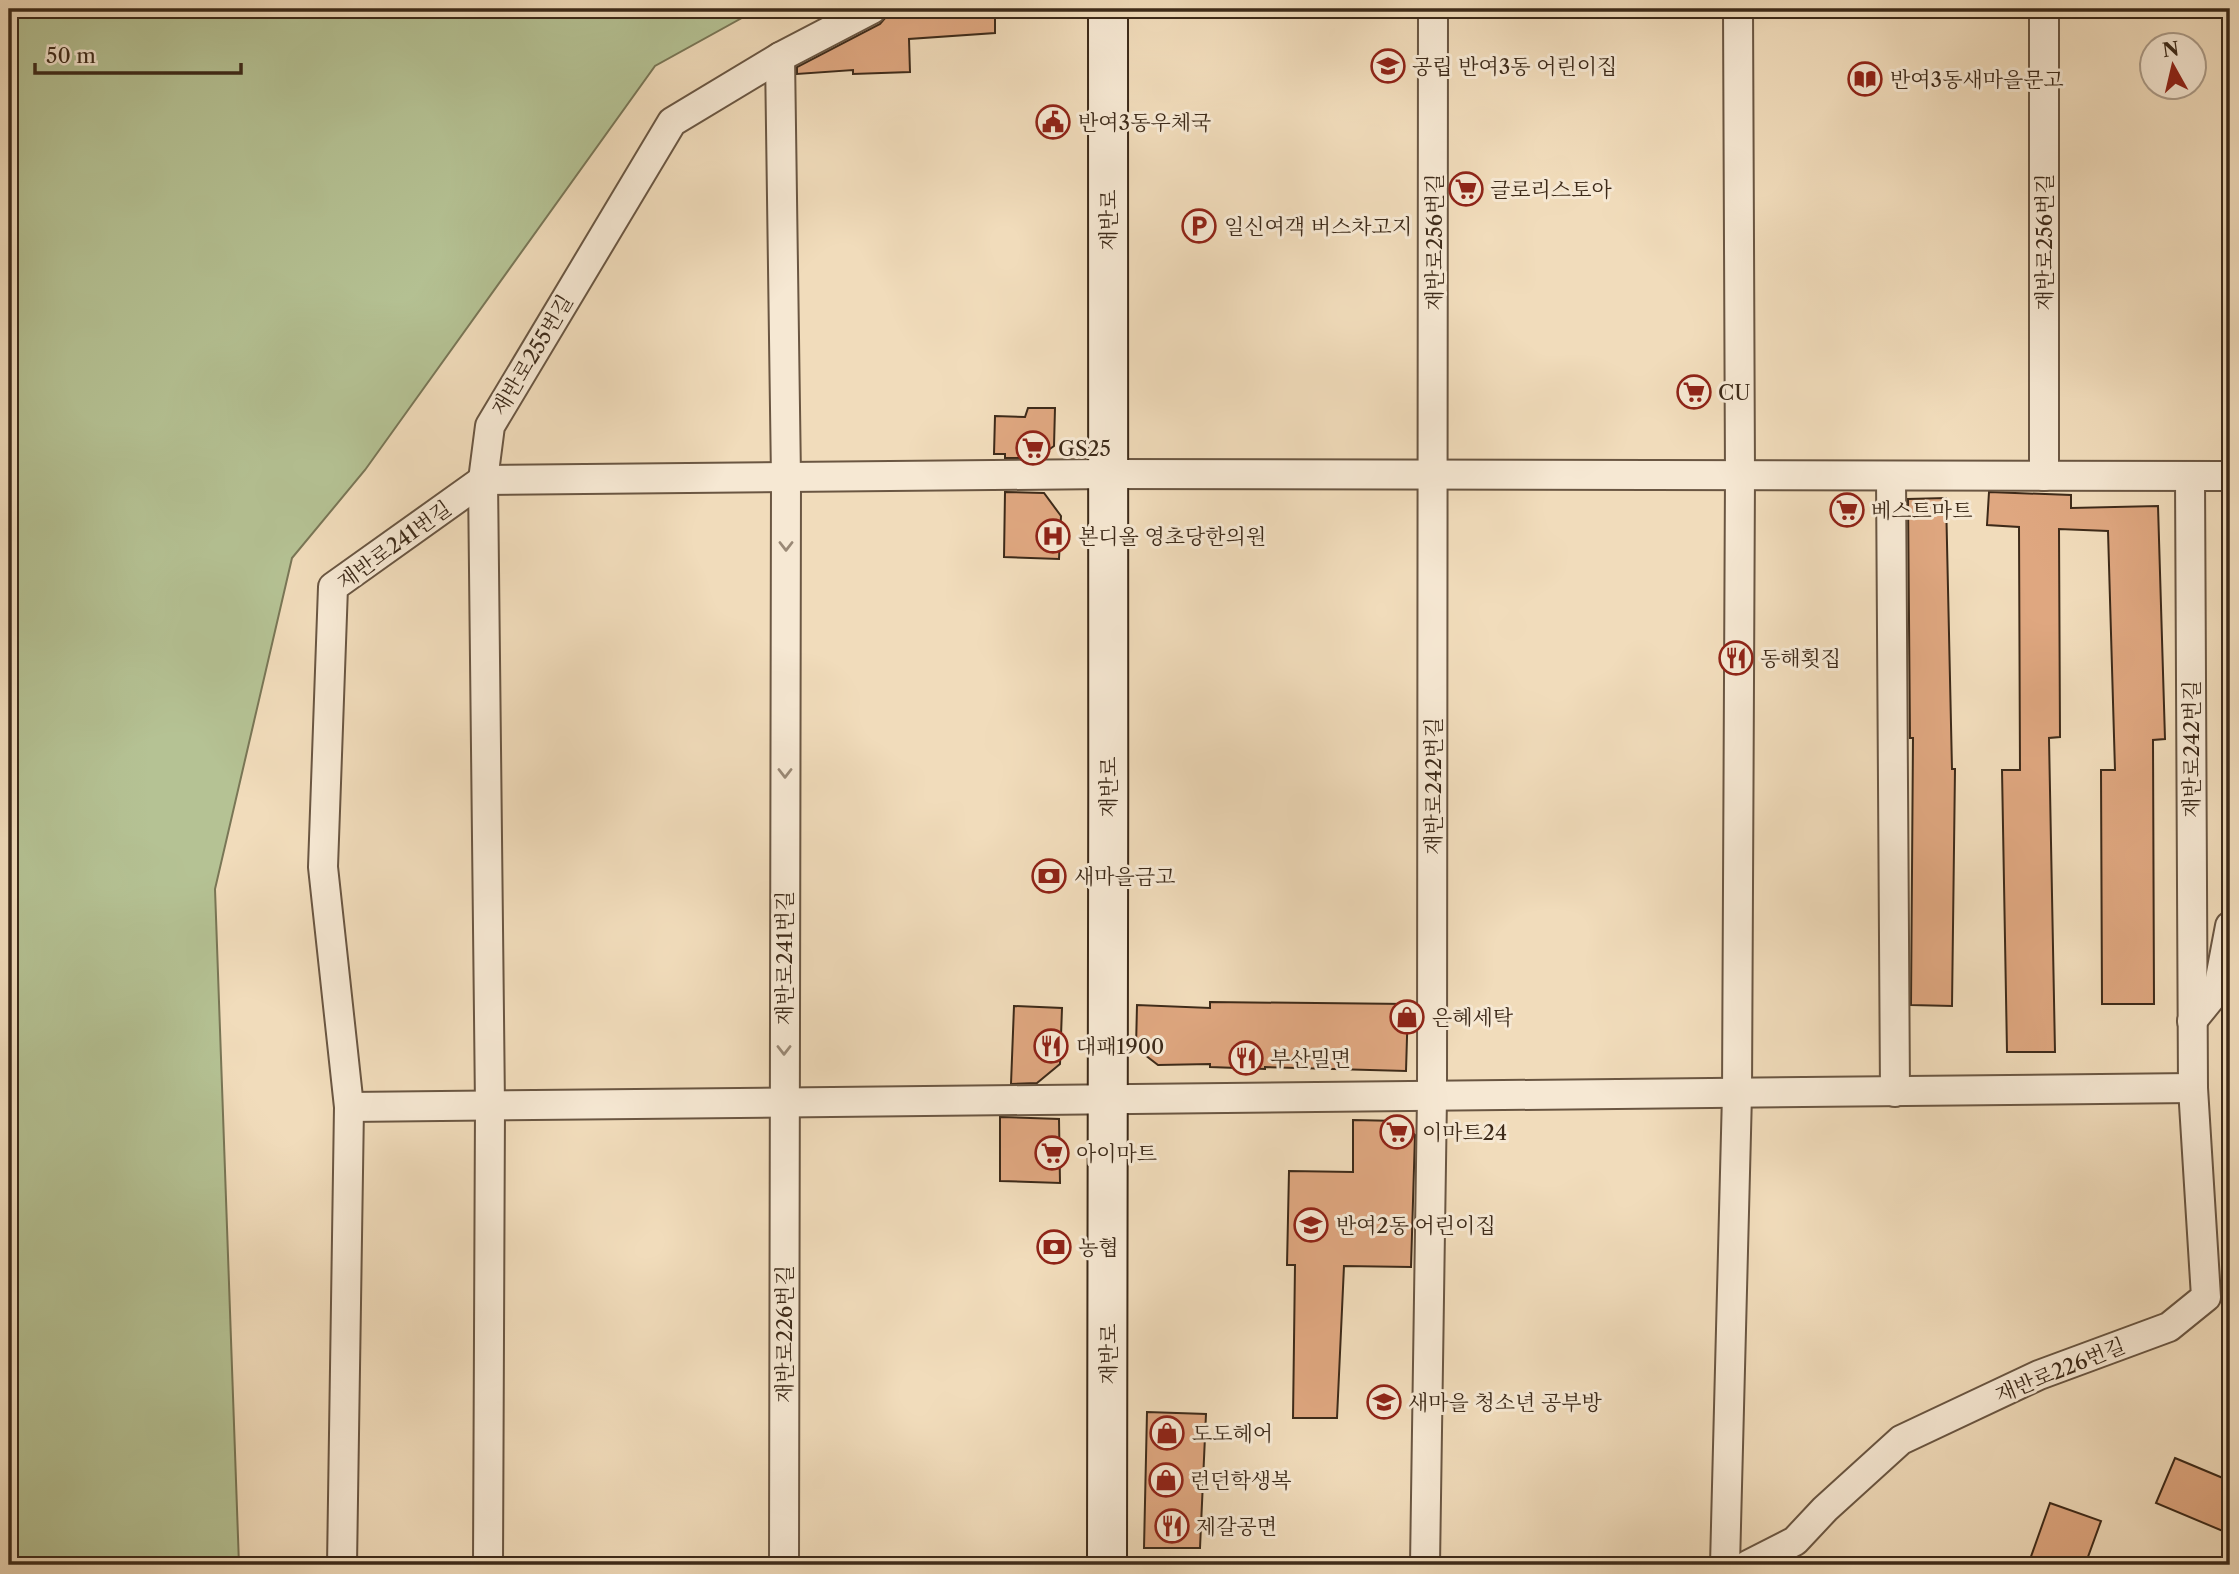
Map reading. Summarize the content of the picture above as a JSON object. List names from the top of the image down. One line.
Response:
{"streets":{"main road":["재반로"],"street":["재반로256번길","재반로255번길","재반로241번길","재반로242번길","재반로226번길"]},"crossings":[["재반로256번길","재반로242번길"],["재반로255번길","재반로241번길"],["재반로241번길","재반로226번길"],["재반로242번길","재반로226번길"]],"places":{"school or university":["공립 반여3동 어린이집","반여2동 어린이집","새마을 청소년 공부방"],"library":["반여3동새마을문고"],"public building":["반여3동우체국"],"supermarket":["글로리스토아","CU","GS25","베스트마트","이마트24","아이마트"],"parking":["일신여객 버스차고지"],"hospital":["본디올 영초당한의원"],"restaurant":["동해횟집","대패1900","부산밀면","제갈공면"],"bank":["새마을금고","농협"],"shop":["은혜세탁","도도헤어","런던학생복"]},"scale_bar":"50 m","north":"top"}
